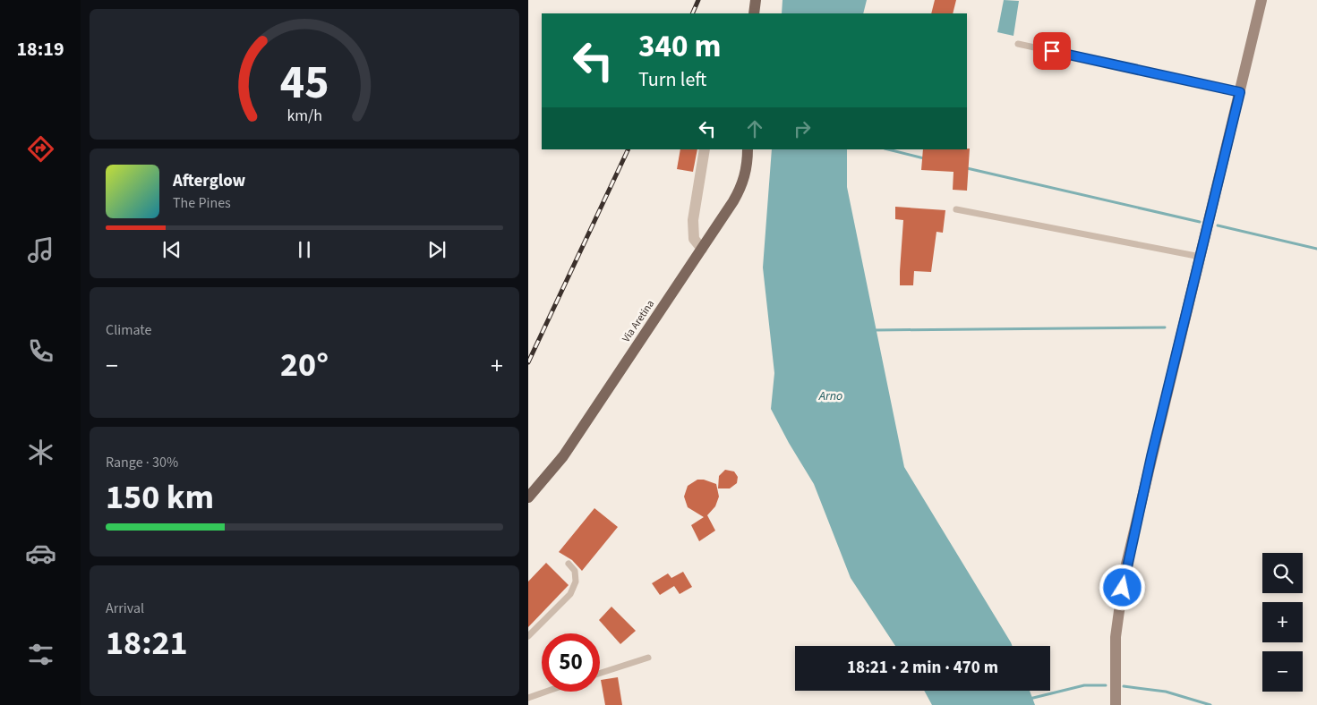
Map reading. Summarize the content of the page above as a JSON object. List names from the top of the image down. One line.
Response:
{"streets":{"main road":["Via Aretina"]},"water":["Arno"],"page":{"tabs":"18:19","turn":["340 m","Turn left"],"song":["Afterglow","The Pines"],"tile":["Climate",["Range · 30%","150 km"],["Arrival","18:21"]],"heat":["−","20°","+"],"map_buttons":["+","−"],"limit":"50","trip":"18:21 · 2 min · 470 m","gauge":["45","km/h"]}}
